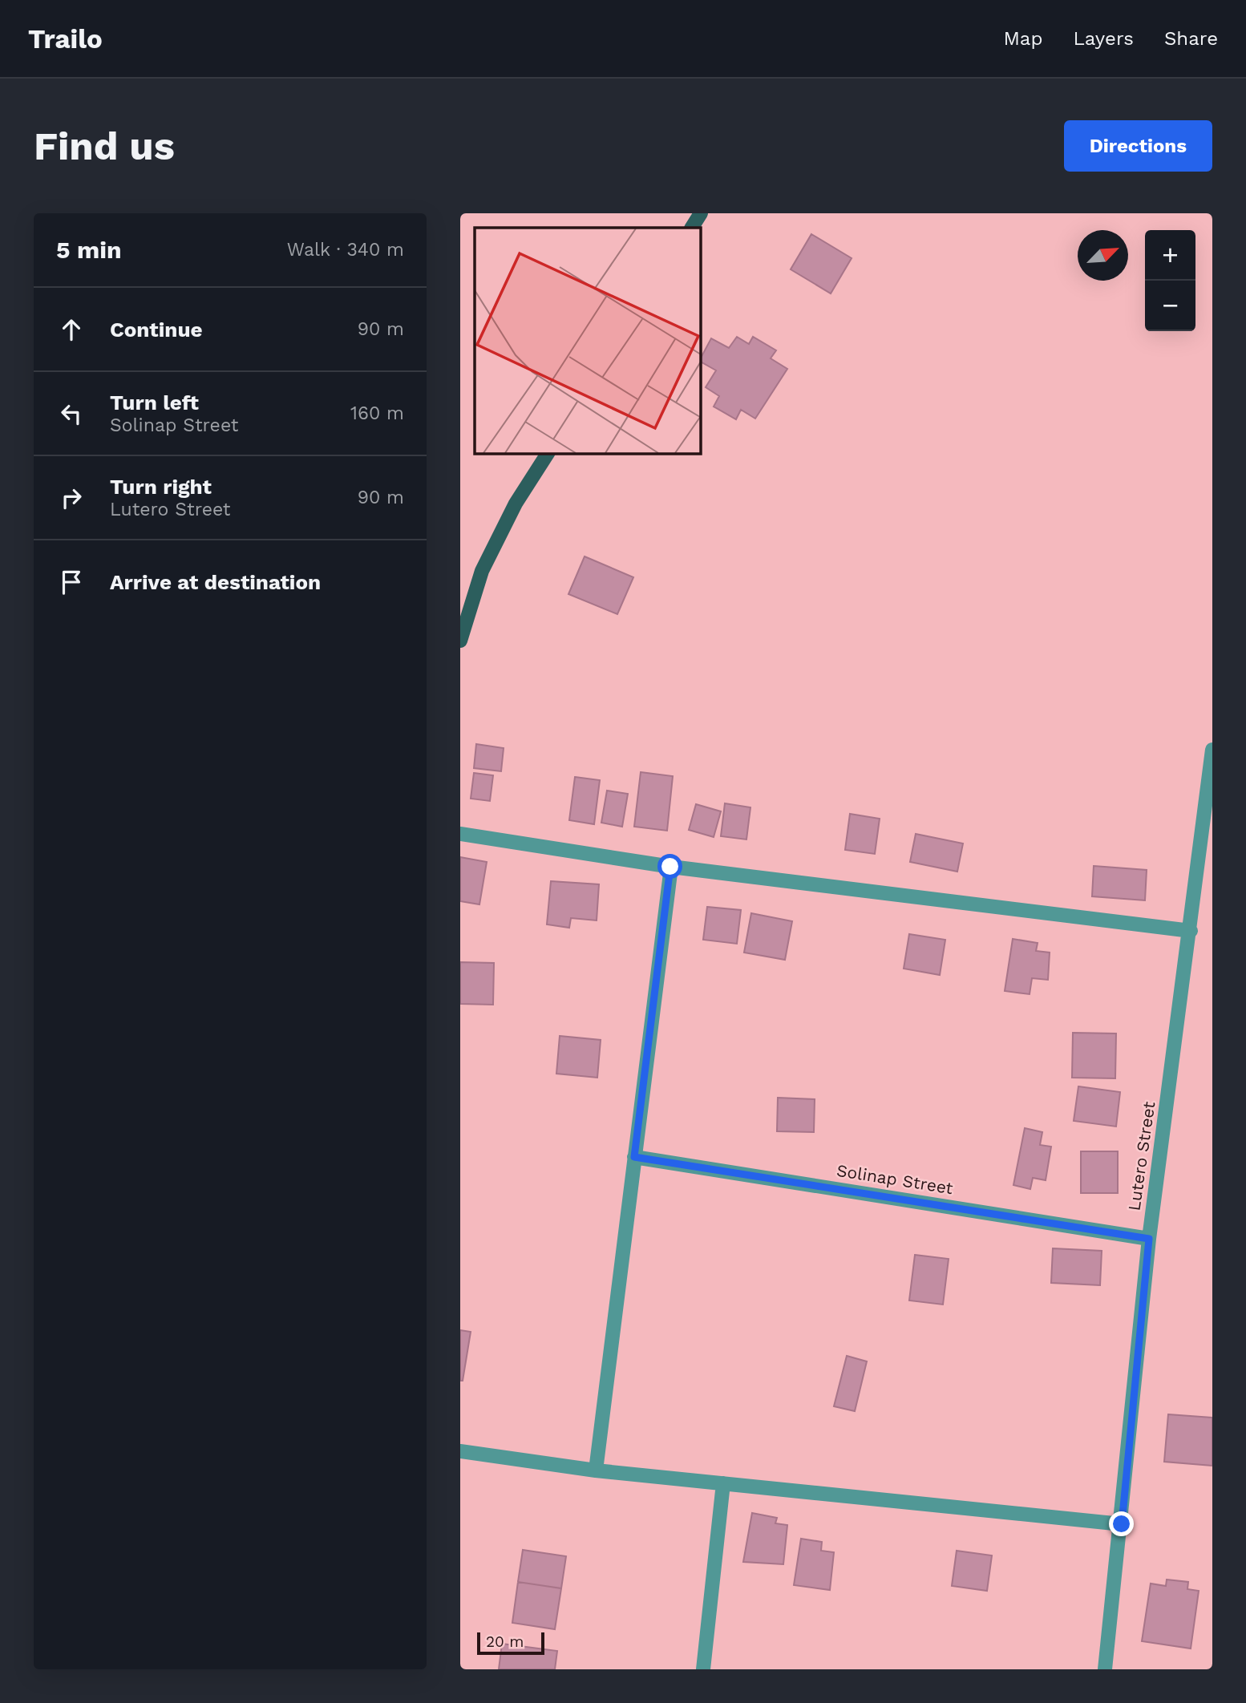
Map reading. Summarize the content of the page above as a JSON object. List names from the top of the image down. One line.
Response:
{"streets":{"street":["Lutero Street","Solinap Street"]},"crossings":[["Lutero Street","Solinap Street"]],"scale_bar":"20 m","north":"top right","page":{"header":"Trailo","nav":["Map","Layers","Share"],"buttons":"Directions","title":"Find us","heading":["5 min","Walk · 340 m"],"map_buttons":["+","−"],"list":[["Continue","90 m"],["Turn left","Solinap Street","160 m"],["Turn right","Lutero Street","90 m"],"Arrive at destination"],"scale":"20 m"}}
